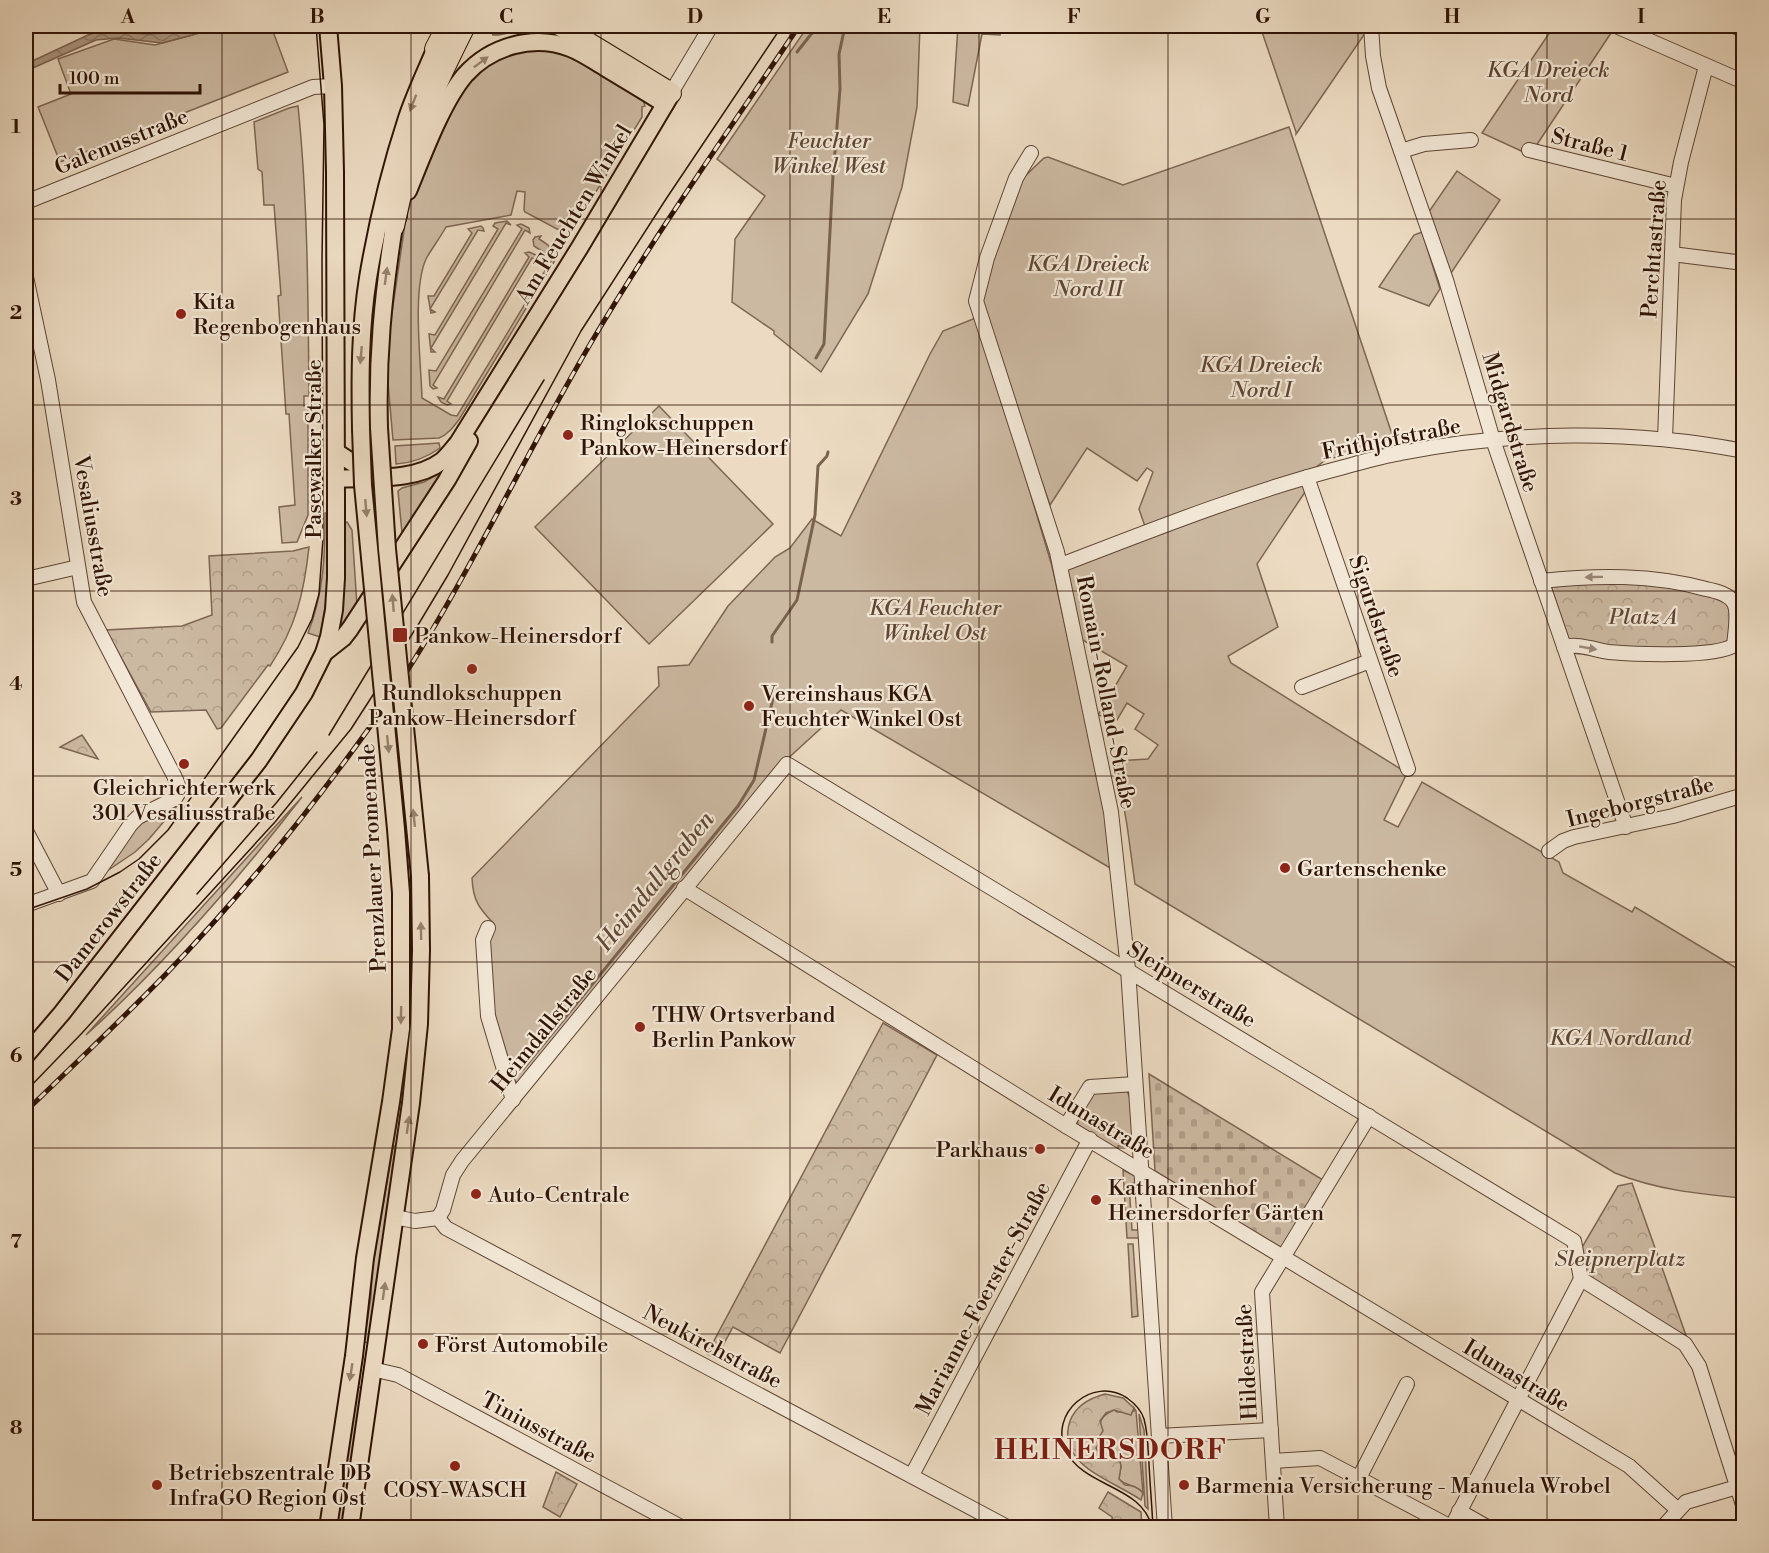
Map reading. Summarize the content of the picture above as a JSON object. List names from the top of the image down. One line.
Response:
{"streets":{"main road":["Am Feuchten Winkel","Pasewalker Straße","Prenzlauer Promenade","Damerowstraße"],"street":["Galenusstraße","Straße 1","Perchtastraße","Midgardstraße","Frithjofstraße","Vesaliusstraße","Sigurdstraße","Romain-Rolland-Straße","Ingeborgstraße","Sleipnerstraße","Heimdallstraße","Idunastraße","Marianne-Foerster-Straße","Neukirchstraße","Hildestraße","Tiniusstraße"]},"crossings":[["Galenusstraße","Pasewalker Straße"],["Straße 1","Perchtastraße"],["Am Feuchten Winkel","Pasewalker Straße"],["Am Feuchten Winkel","Prenzlauer Promenade"],["Perchtastraße","Frithjofstraße"],["Midgardstraße","Frithjofstraße"],["Midgardstraße","Ingeborgstraße"],["Frithjofstraße","Sigurdstraße"],["Frithjofstraße","Romain-Rolland-Straße"],["Pasewalker Straße","Damerowstraße"],["Romain-Rolland-Straße","Sleipnerstraße"],["Romain-Rolland-Straße","Idunastraße"],["Prenzlauer Promenade","Tiniusstraße"],["Sleipnerstraße","Heimdallstraße"],["Sleipnerstraße","Hildestraße"],["Heimdallstraße","Idunastraße"],["Heimdallstraße","Neukirchstraße"],["Idunastraße","Marianne-Foerster-Straße"],["Idunastraße","Hildestraße"],["Marianne-Foerster-Straße","Neukirchstraße"]],"districts":["HEINERSDORF"],"water":["Heimdallgraben"],"parks":["KGA Dreieck Nord","Feuchter Winkel West","KGA Dreieck Nord II","KGA Dreieck Nord I","KGA Feuchter Winkel Ost","Platz A","KGA Nordland","Sleipnerplatz"],"places":{"other":["Kita Regenbogenhaus","Ringlokschuppen Pankow-Heinersdorf","Rundlokschuppen Pankow-Heinersdorf","Vereinshaus KGA Feuchter Winkel Ost","Gleichrichterwerk 301 Vesaliusstraße","Gartenschenke","THW Ortsverband Berlin Pankow","Parkhaus","Auto-Centrale","Katharinenhof Heinersdorfer Gärten","Först Automobile","COSY-WASCH","Betriebszentrale DB InfraGO Region Ost","Barmenia Versicherung - Manuela Wrobel"],"transit":["Pankow-Heinersdorf"]},"scale_bar":"100 m","grid":{"columns":["A","B","C","D","E","F","G","H","I"],"rows":["1","2","3","4","5","6","7","8"]}}
